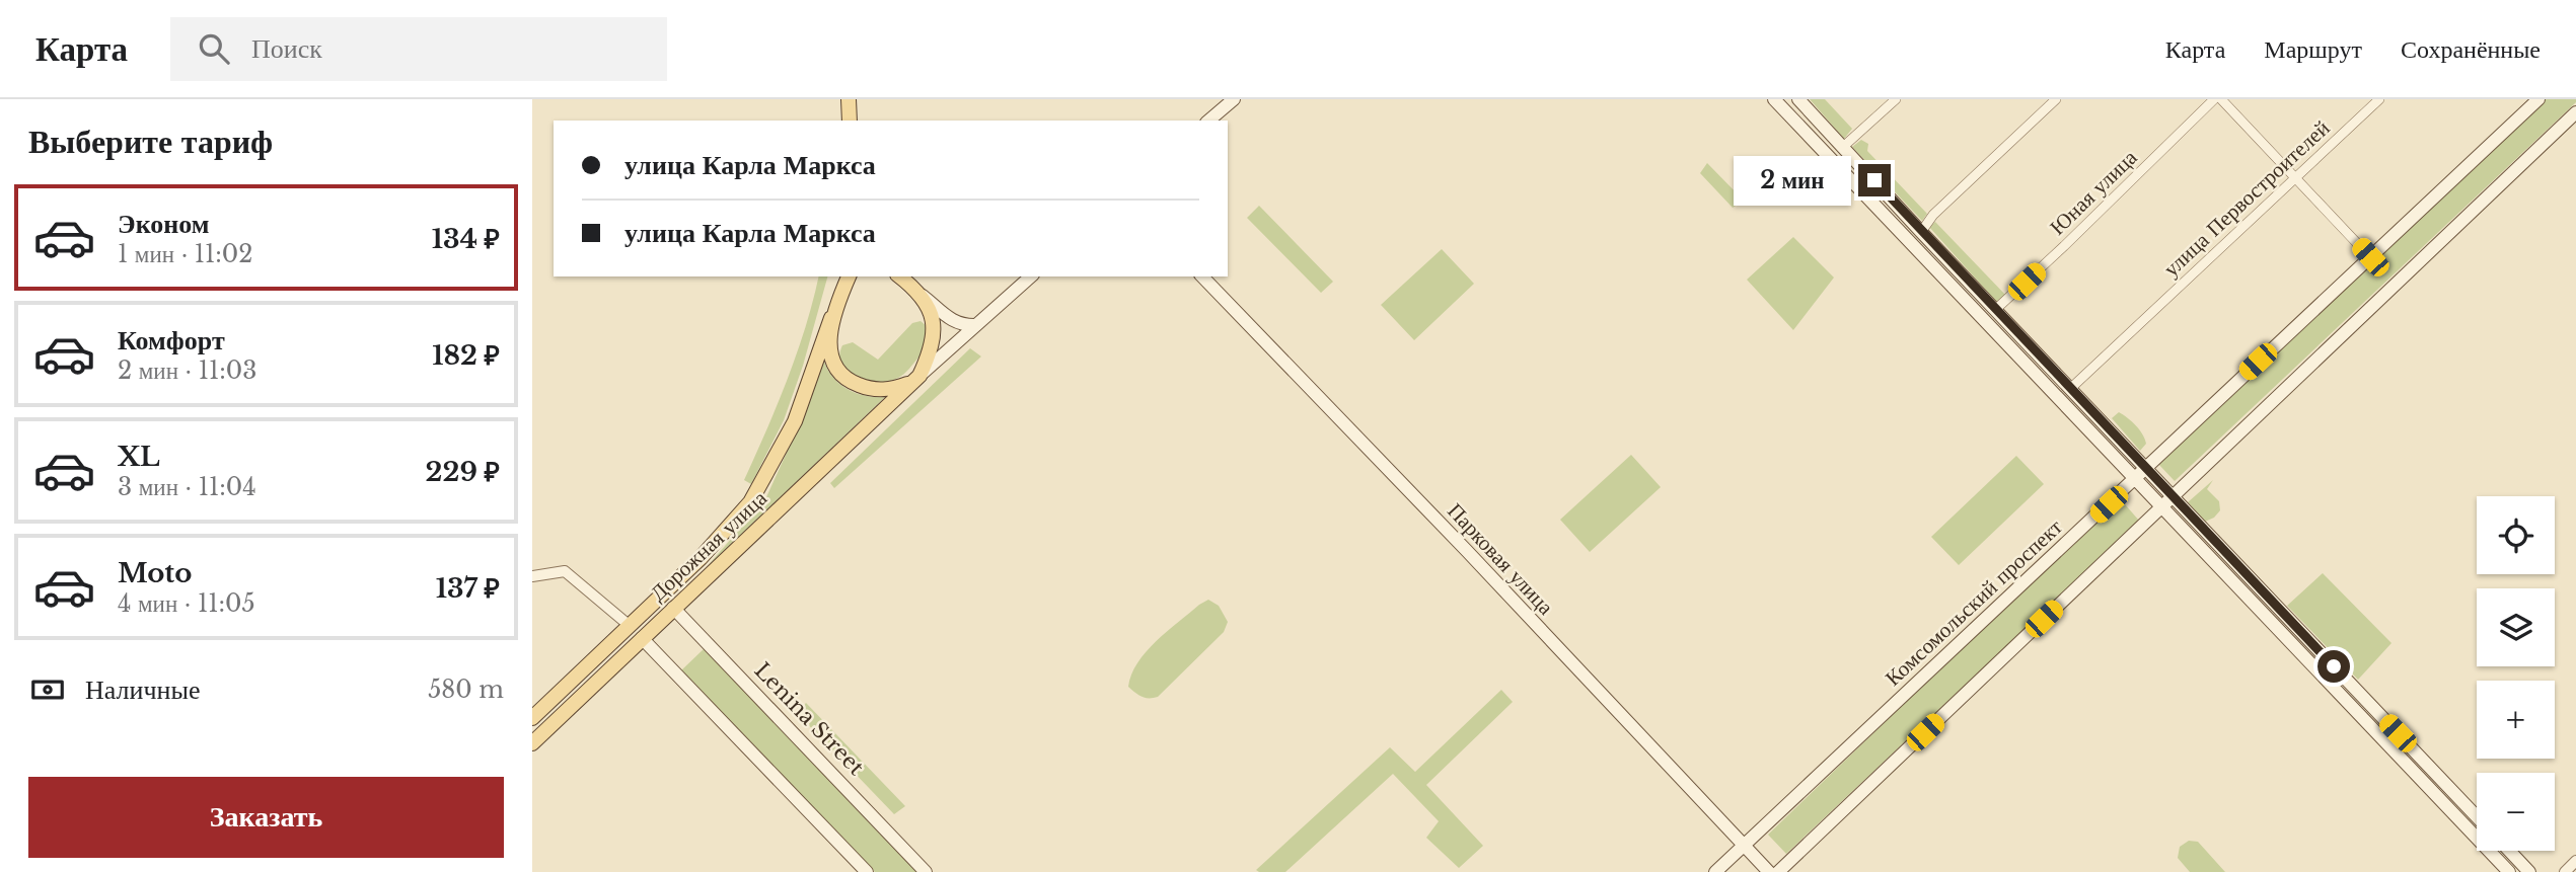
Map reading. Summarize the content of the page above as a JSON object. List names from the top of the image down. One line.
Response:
{"streets":{"main road":["Дорожная улица","Парковая улица","Комсомольский проспект","Lenina Street"],"street":["Юная улица","улица Первостроителей"]},"crossings":[["Дорожная улица","Lenina Street"],["Парковая улица","Комсомольский проспект"]],"page":{"header":"Карта","search":"Поиск","nav":["Карта","Маршрут","Сохранённые"],"heading":"Выберите тариф","banner":["улица Карла Маркса","улица Карла Маркса"],"bubble":"2 мин","list":[{"name":"Эконом","note":"1 мин · 11:02","value":"134 ₽"},{"name":"Комфорт","note":"2 мин · 11:03","value":"182 ₽"},{"name":"XL","note":"3 мин · 11:04","value":"229 ₽"},{"name":"Moto","note":"4 мин · 11:05","value":"137 ₽"}],"map_buttons":["+","−"],"pay":["Наличные","580 m"],"buttons":"Заказать"}}
